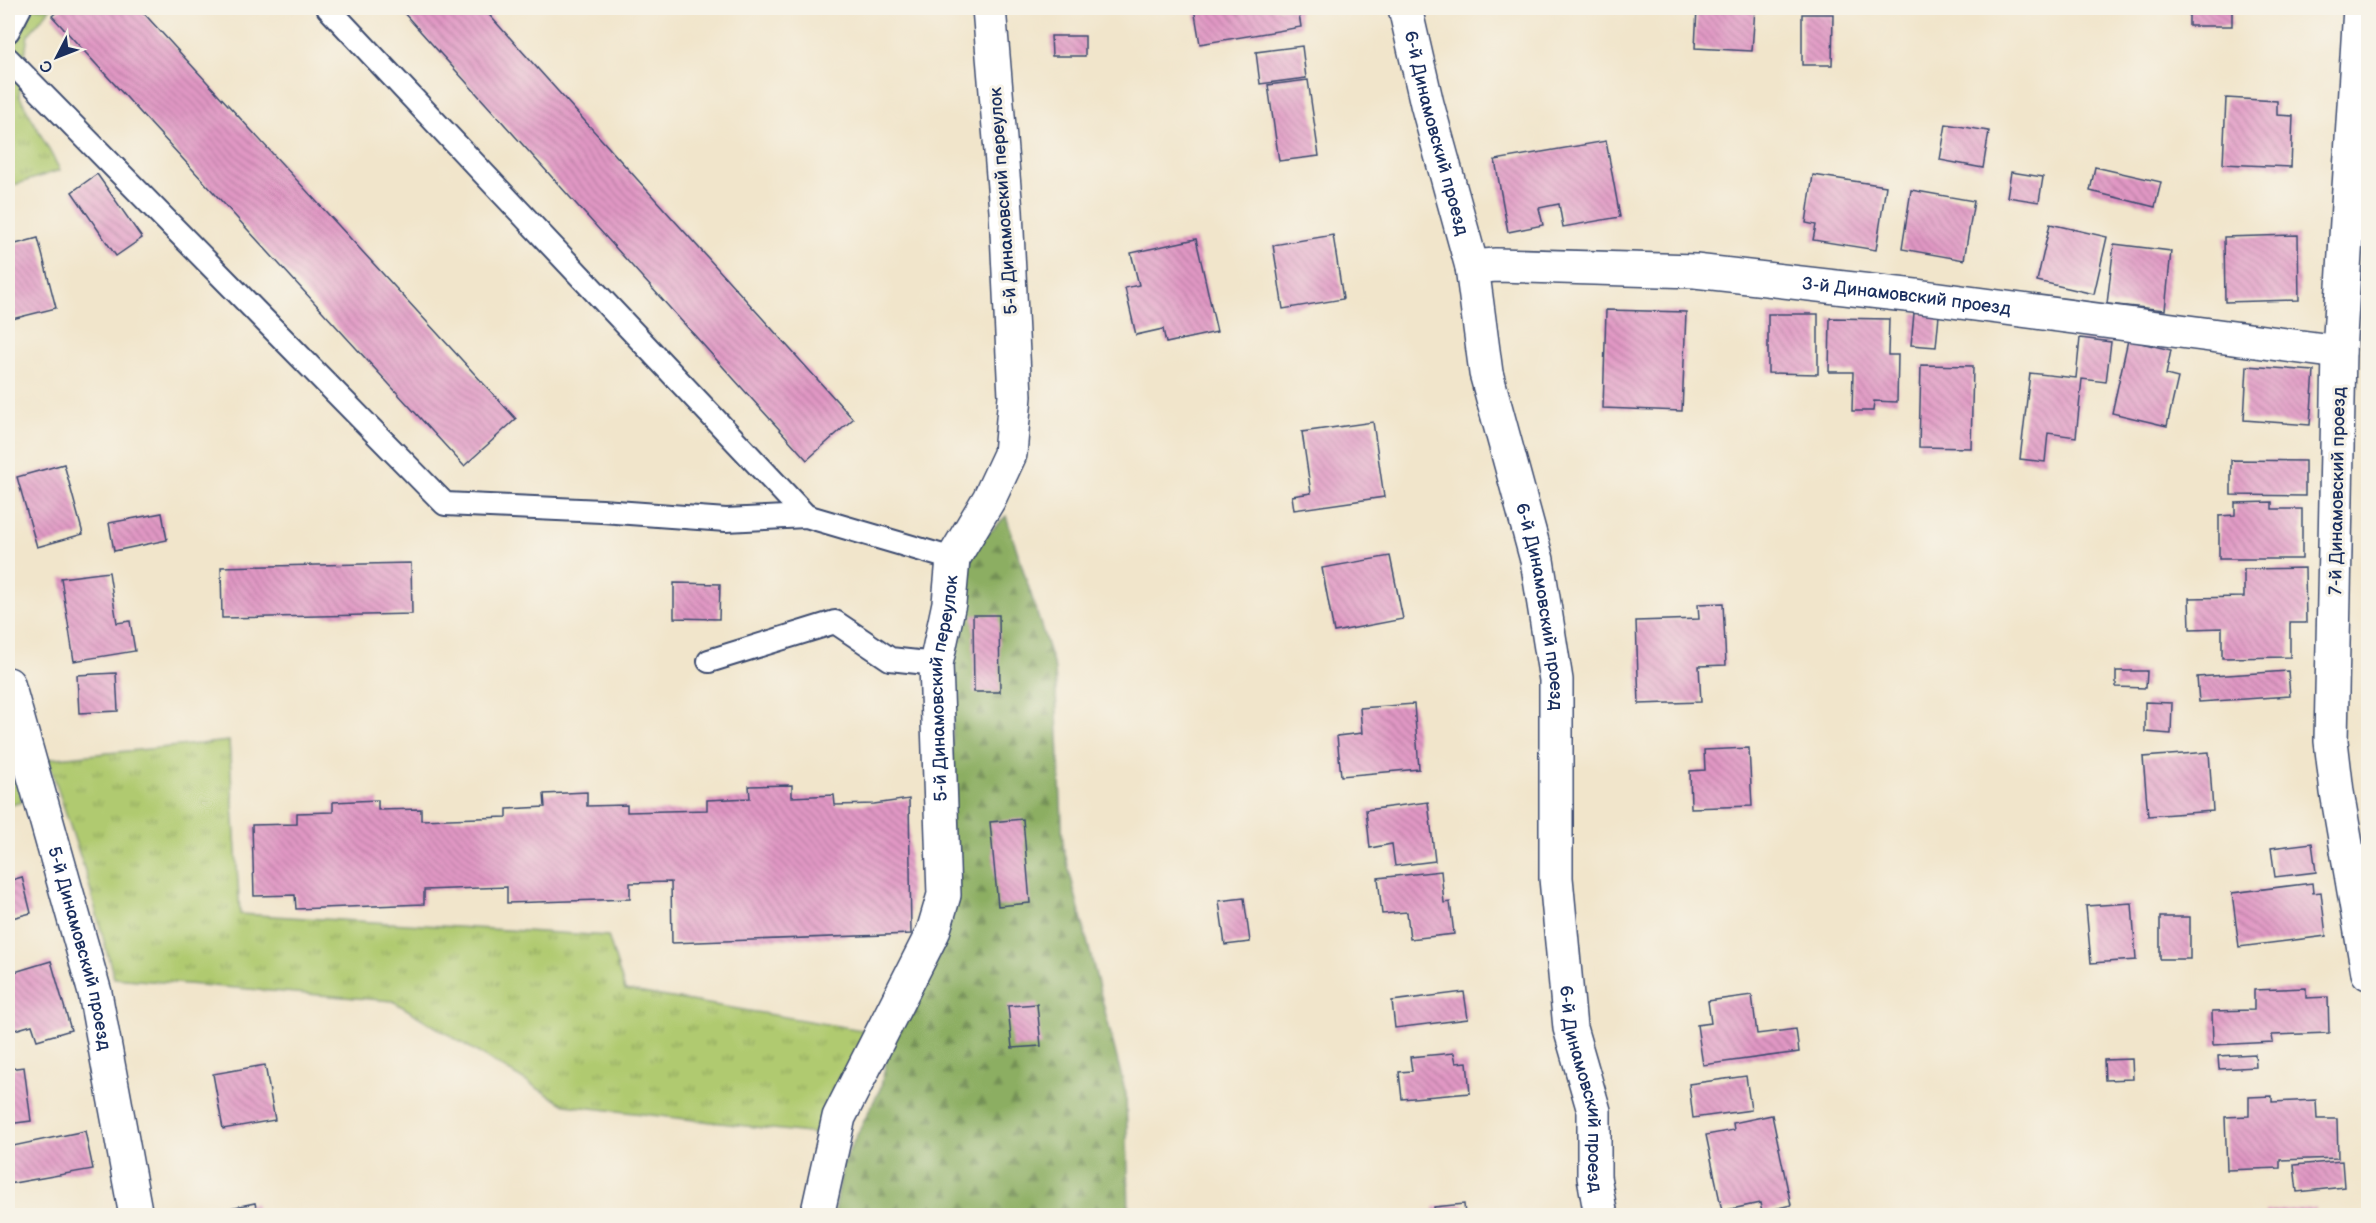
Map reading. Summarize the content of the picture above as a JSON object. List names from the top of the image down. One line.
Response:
{"streets":{"street":["6-й Динамовский проезд","5-й Динамовский переулок","3-й Динамовский проезд","7-й Динамовский проезд","5-й Динамовский проезд"]},"crossings":[["6-й Динамовский проезд","3-й Динамовский проезд"],["3-й Динамовский проезд","7-й Динамовский проезд"]],"north":"bottom left"}
